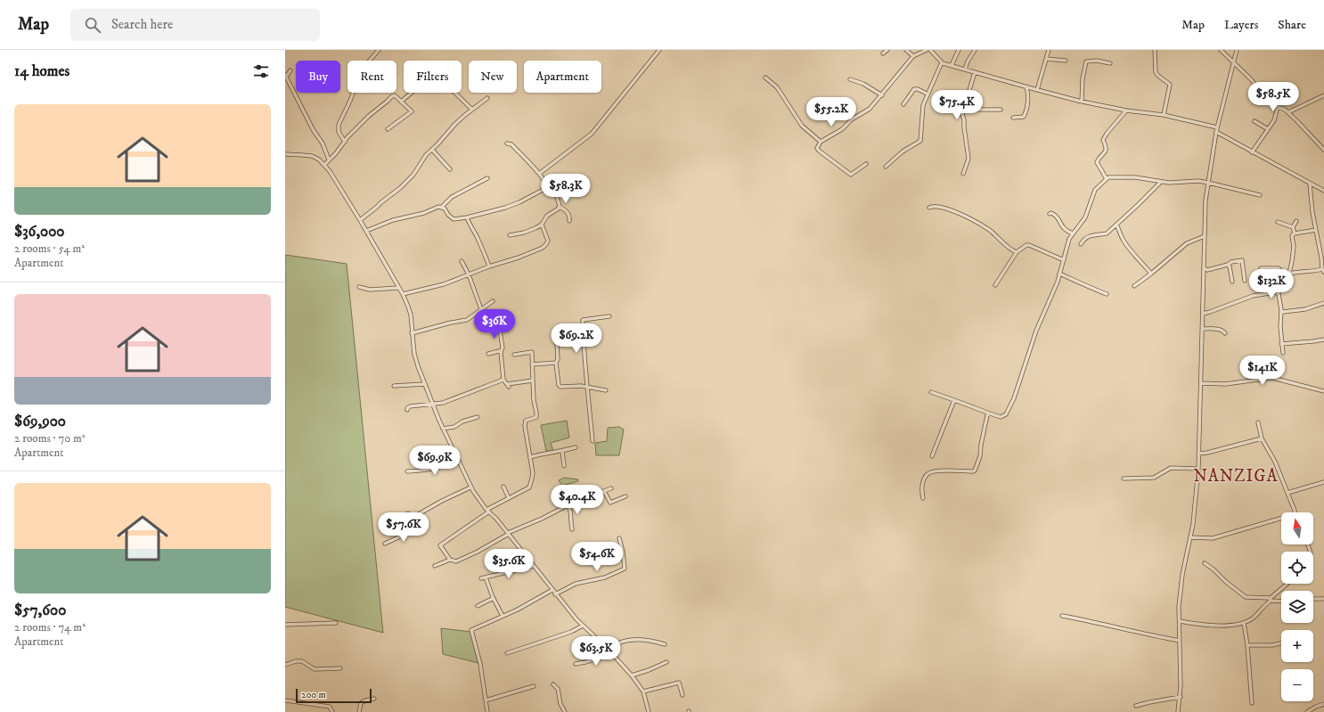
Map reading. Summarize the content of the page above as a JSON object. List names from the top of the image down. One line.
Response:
{"districts":["NANZIGA"],"scale_bar":"200 m","north":"top","page":{"header":"Map","search":"Search here","nav":["Map","Layers","Share"],"heading":"14 homes","chip":["Buy","Rent","Filters","New","Apartment"],"price":["$58.5K","$75.4K","$55.2K","$58.3K","$132K","$36K","$69.2K","$141K","$69.9K","$40.4K","$57.6K","$54.6K","$35.6K","$63.5K"],"list":[{"name":"$36,000","note":"2 rooms · 54 m² · Apartment"},{"name":"$69,900","note":"2 rooms · 70 m² · Apartment"},{"name":"$57,600","note":"2 rooms · 74 m² · Apartment"}],"map_buttons":["+","−"],"scale":"200 m"}}
